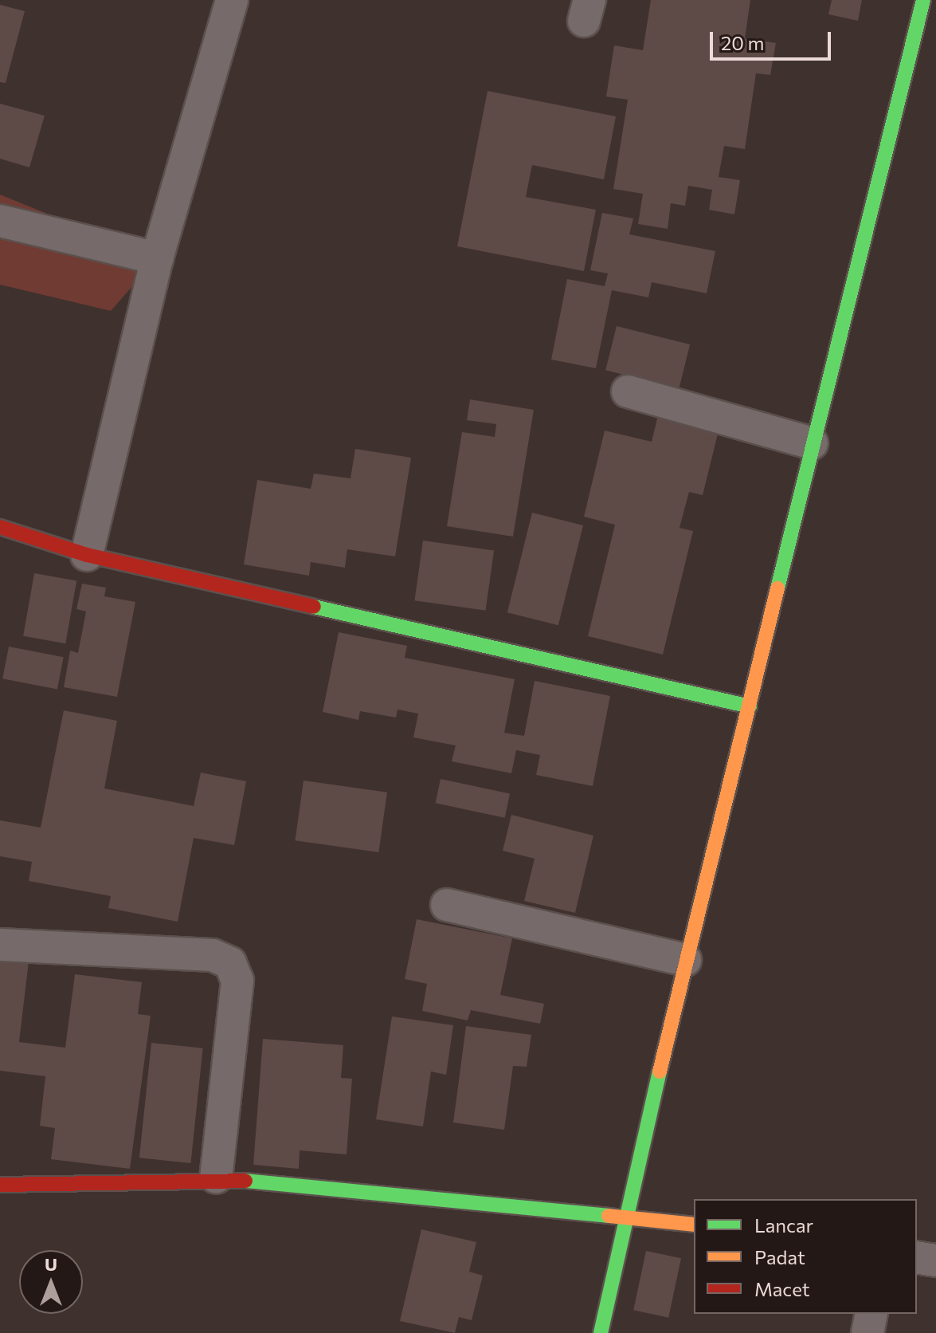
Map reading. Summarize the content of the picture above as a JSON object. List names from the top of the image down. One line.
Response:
{"legend":["Lancar","Padat","Macet"],"scale_bar":"20 m","north":"top"}
